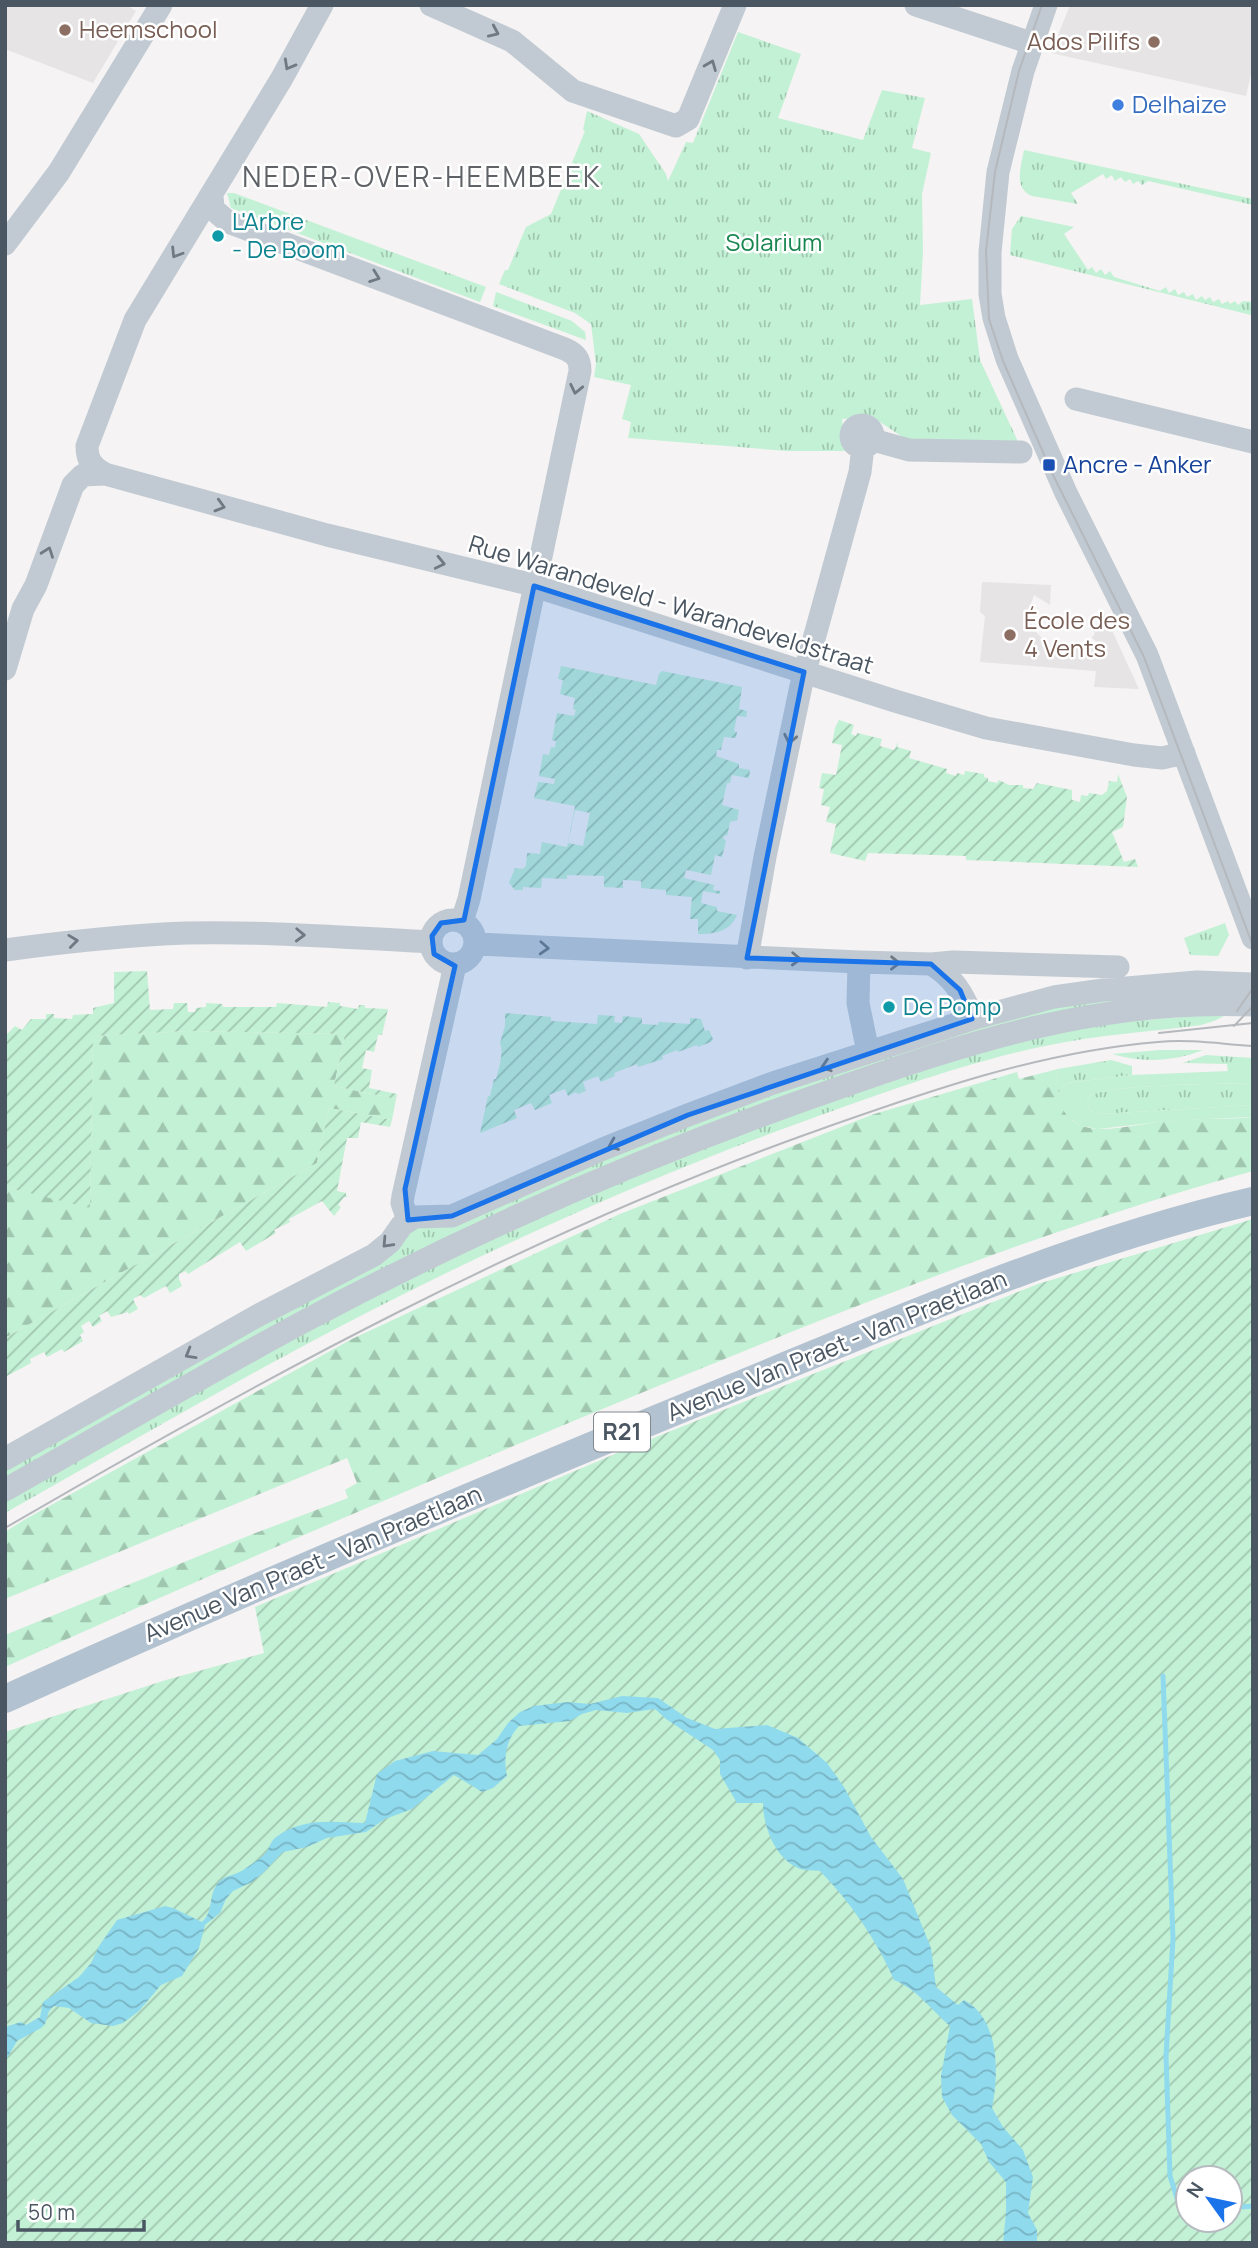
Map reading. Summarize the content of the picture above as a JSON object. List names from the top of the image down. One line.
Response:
{"streets":{"main road":["Avenue Van Praet - Van Praetlaan","R21"],"street":["Rue Warandeveld - Warandeveldstraat"]},"one_way":["Rue Warandeveld - Warandeveldstraat"],"districts":["NEDER-OVER-HEEMBEEK"],"parks":["Solarium"],"places":{"other":["Heemschool","Ados Pilifs","Delhaize","L'Arbre - De Boom","École des 4 Vents","De Pomp"],"transit":["Ancre - Anker"]},"scale_bar":"50 m","north":"top left"}
